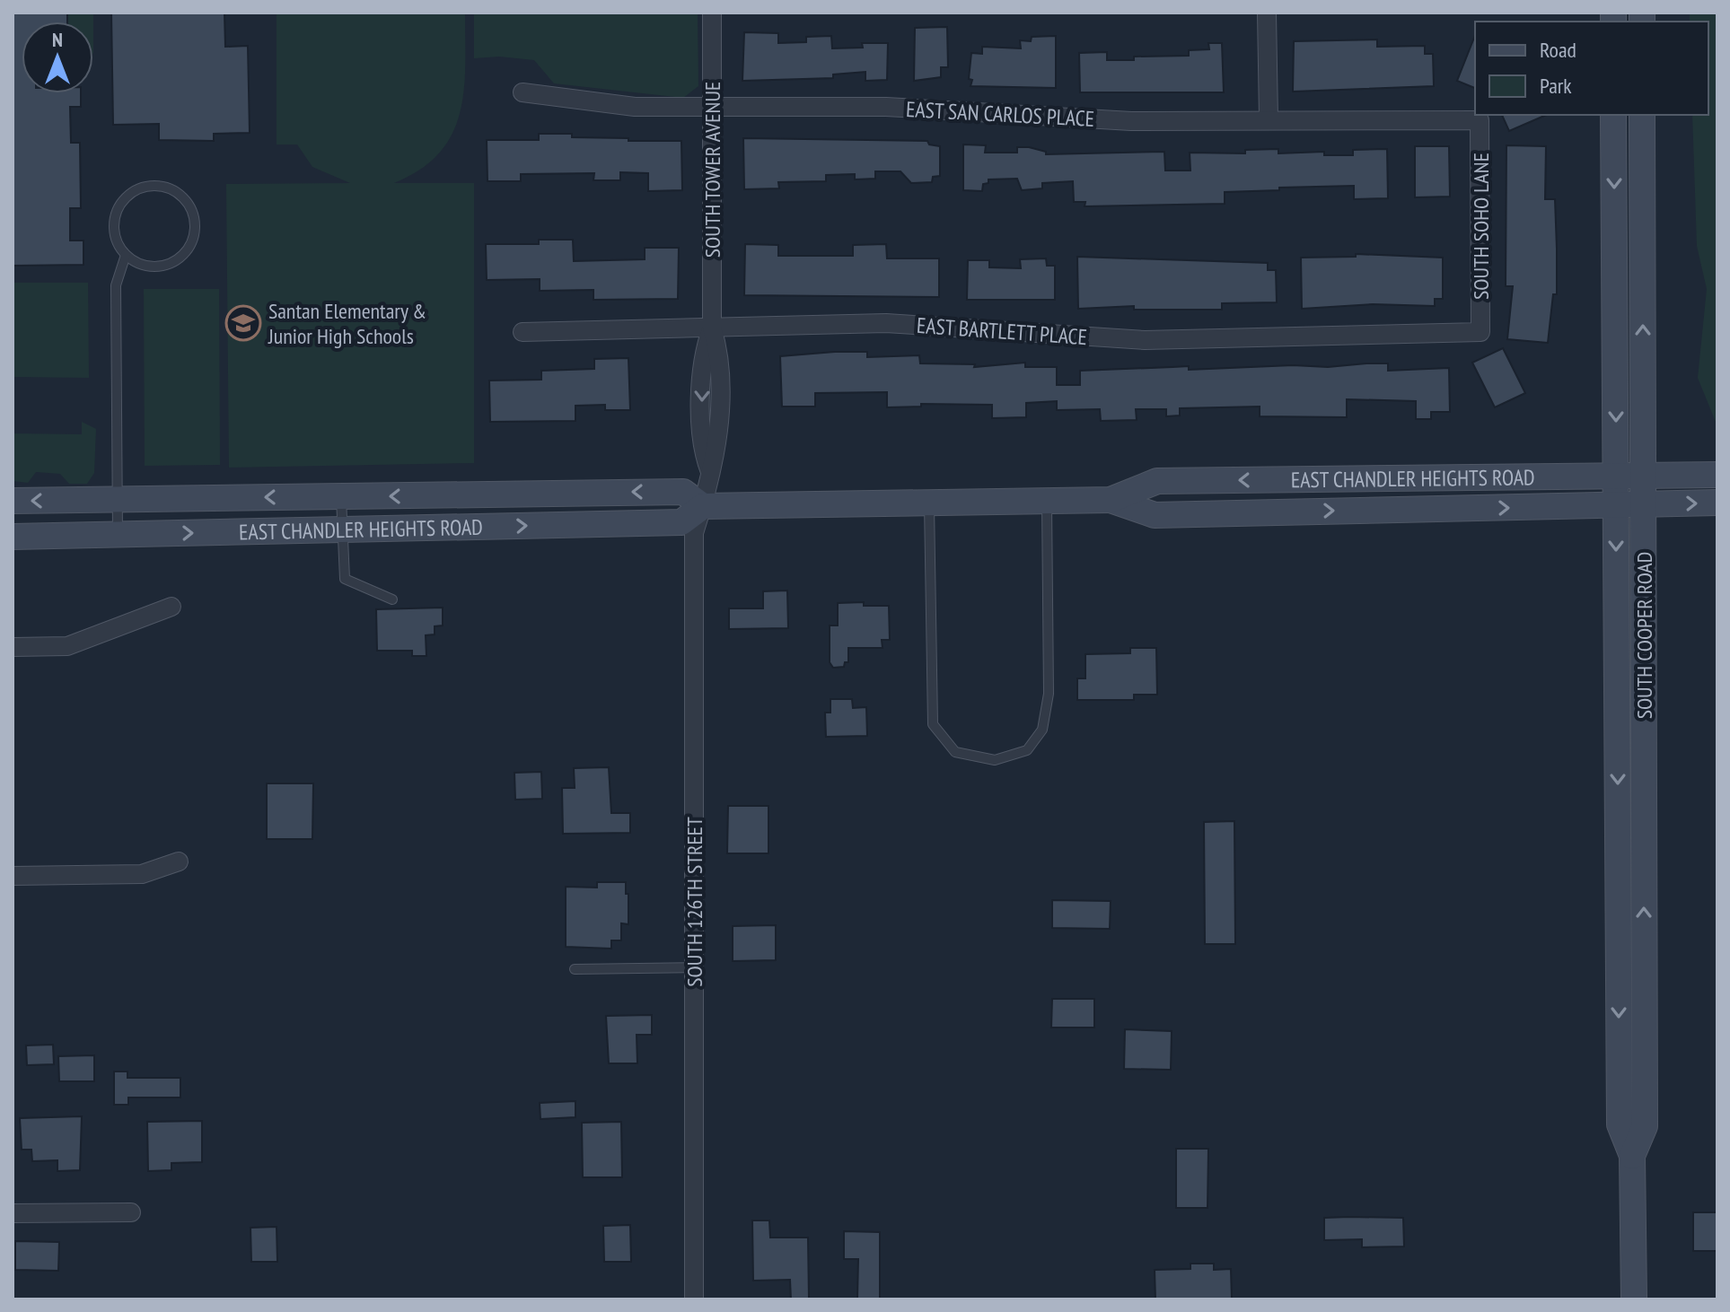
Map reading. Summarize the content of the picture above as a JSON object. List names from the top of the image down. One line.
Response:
{"streets":{"main road":["EAST CHANDLER HEIGHTS ROAD","SOUTH COOPER ROAD"],"street":["EAST SAN CARLOS PLACE","SOUTH TOWER AVENUE","SOUTH SOHO LANE","EAST BARTLETT PLACE","SOUTH 126TH STREET"]},"crossings":[["EAST SAN CARLOS PLACE","SOUTH TOWER AVENUE"],["EAST SAN CARLOS PLACE","SOUTH SOHO LANE"],["SOUTH TOWER AVENUE","EAST BARTLETT PLACE"],["SOUTH TOWER AVENUE","EAST CHANDLER HEIGHTS ROAD"],["SOUTH TOWER AVENUE","SOUTH 126TH STREET"],["SOUTH SOHO LANE","EAST BARTLETT PLACE"],["EAST CHANDLER HEIGHTS ROAD","SOUTH COOPER ROAD"],["EAST CHANDLER HEIGHTS ROAD","SOUTH 126TH STREET"]],"places":{"school or university":["Santan Elementary & Junior High Schools"]},"legend":["Road","Park"],"north":"top"}
